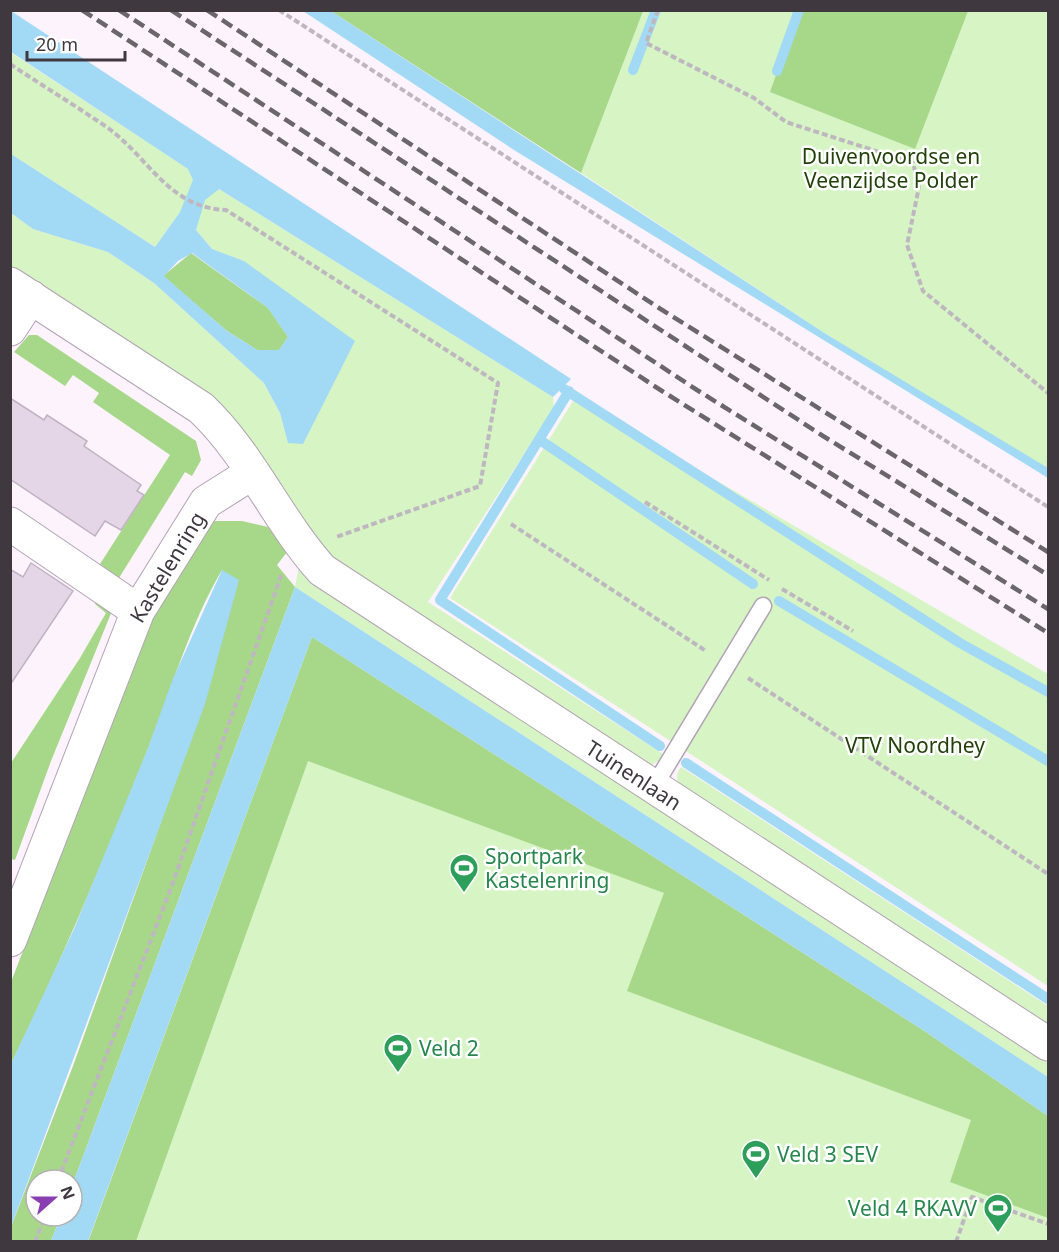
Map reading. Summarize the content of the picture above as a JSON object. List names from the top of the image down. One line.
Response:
{"streets":{"street":["Kastelenring","Tuinenlaan"]},"crossings":[["Kastelenring","Tuinenlaan"]],"parks":["Duivenvoordse en Veenzijdse Polder","VTV Noordhey"],"places":{"sports":["Sportpark Kastelenring","Veld 2","Veld 3 SEV","Veld 4 RKAVV"]},"scale_bar":"20 m","north":"right"}
